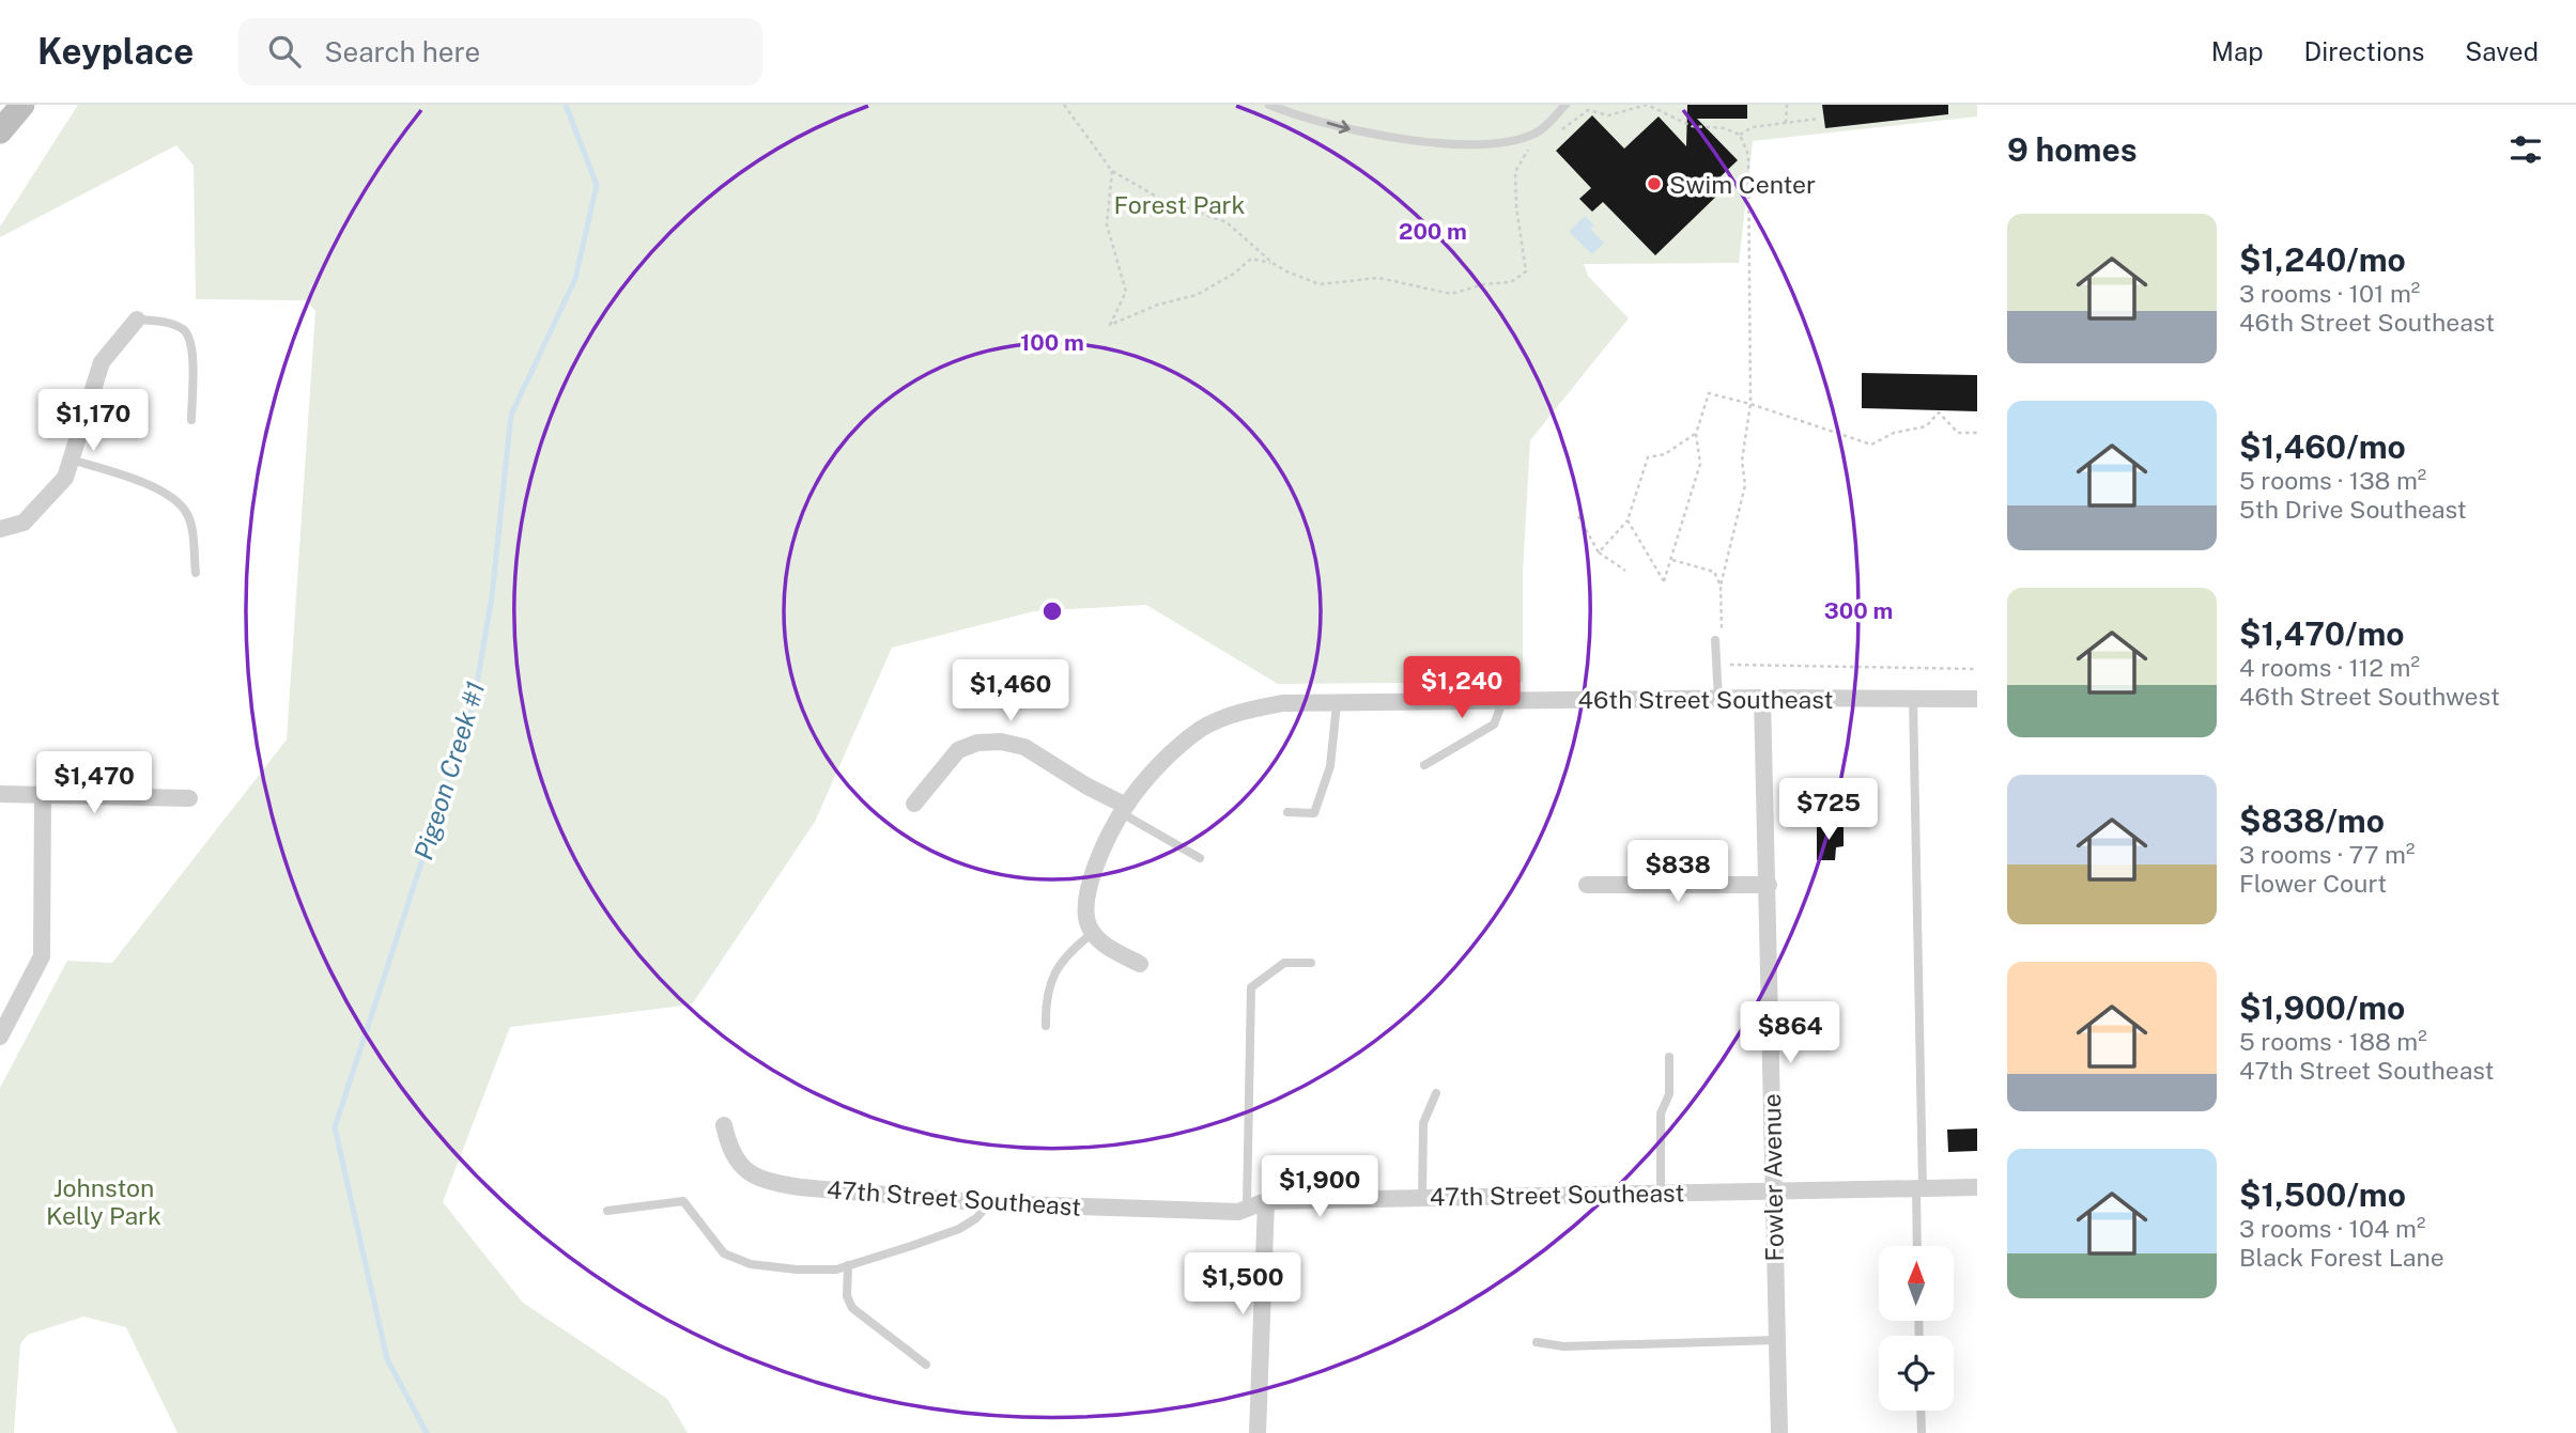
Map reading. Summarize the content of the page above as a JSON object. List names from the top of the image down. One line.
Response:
{"streets":{"street":["46th Street Southeast","Fowler Avenue","47th Street Southeast"]},"crossings":[["46th Street Southeast","Fowler Avenue"],["Fowler Avenue","47th Street Southeast"]],"water":["Pigeon Creek #1"],"parks":["Forest Park","Johnston Kelly Park"],"places":["Swim Center"],"north":"top","page":{"header":"Keyplace","search":"Search here","nav":["Map","Directions","Saved"],"heading":"9 homes","list":[{"name":"$1,240/mo","note":"3 rooms · 101 m² · 46th Street Southeast"},{"name":"$1,460/mo","note":"5 rooms · 138 m² · 5th Drive Southeast"},{"name":"$1,470/mo","note":"4 rooms · 112 m² · 46th Street Southwest"},{"name":"$838/mo","note":"3 rooms · 77 m² · Flower Court"},{"name":"$1,900/mo","note":"5 rooms · 188 m² · 47th Street Southeast"},{"name":"$1,500/mo","note":"3 rooms · 104 m² · Black Forest Lane"}],"price":["$1,170","$1,240","$1,460","$1,470","$725","$838","$864","$1,900","$1,500"]},"rings":["200 m","100 m","300 m"]}
